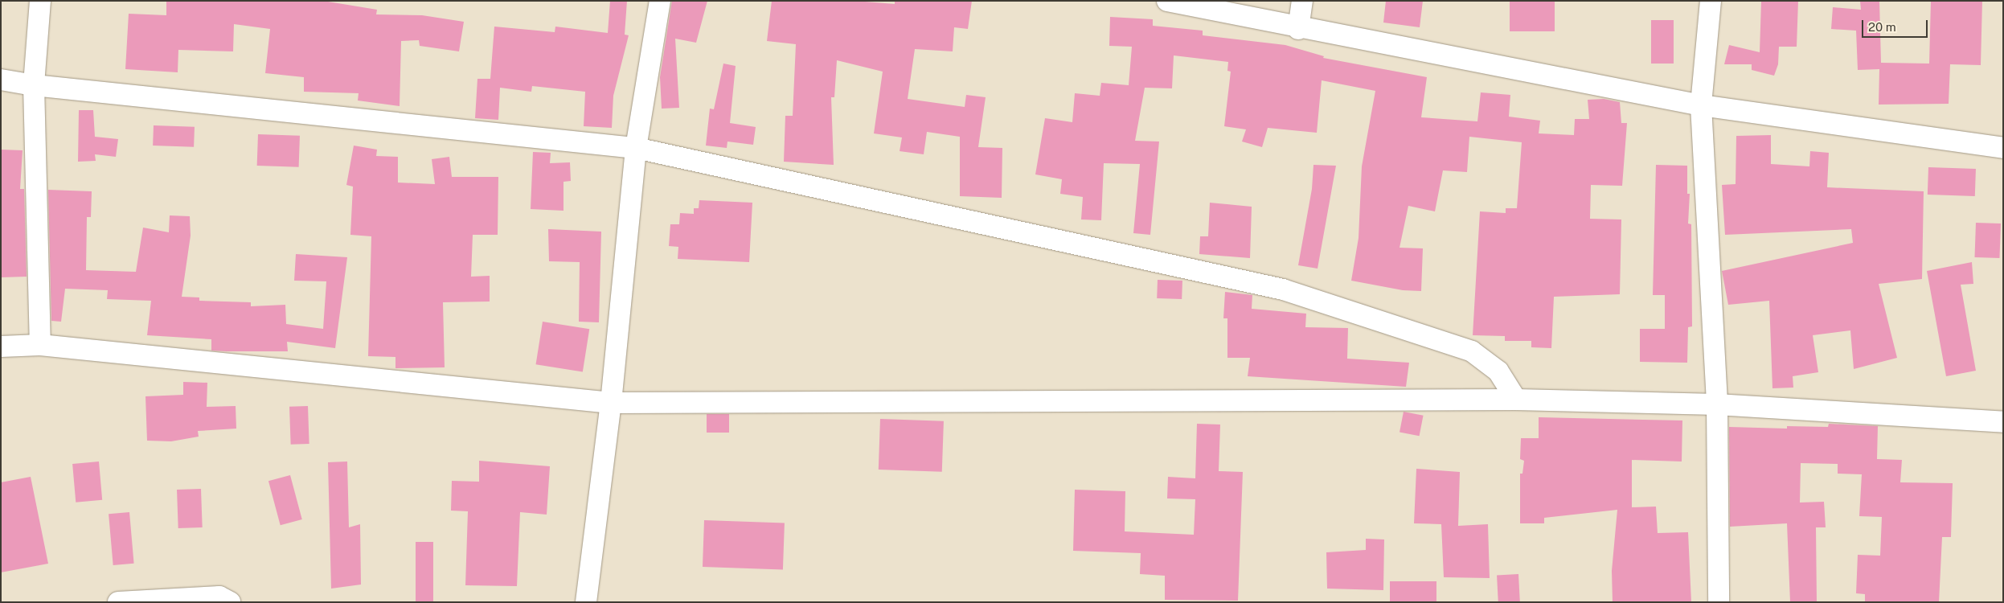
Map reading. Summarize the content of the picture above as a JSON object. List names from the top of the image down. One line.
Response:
{"scale_bar":"20 m"}
